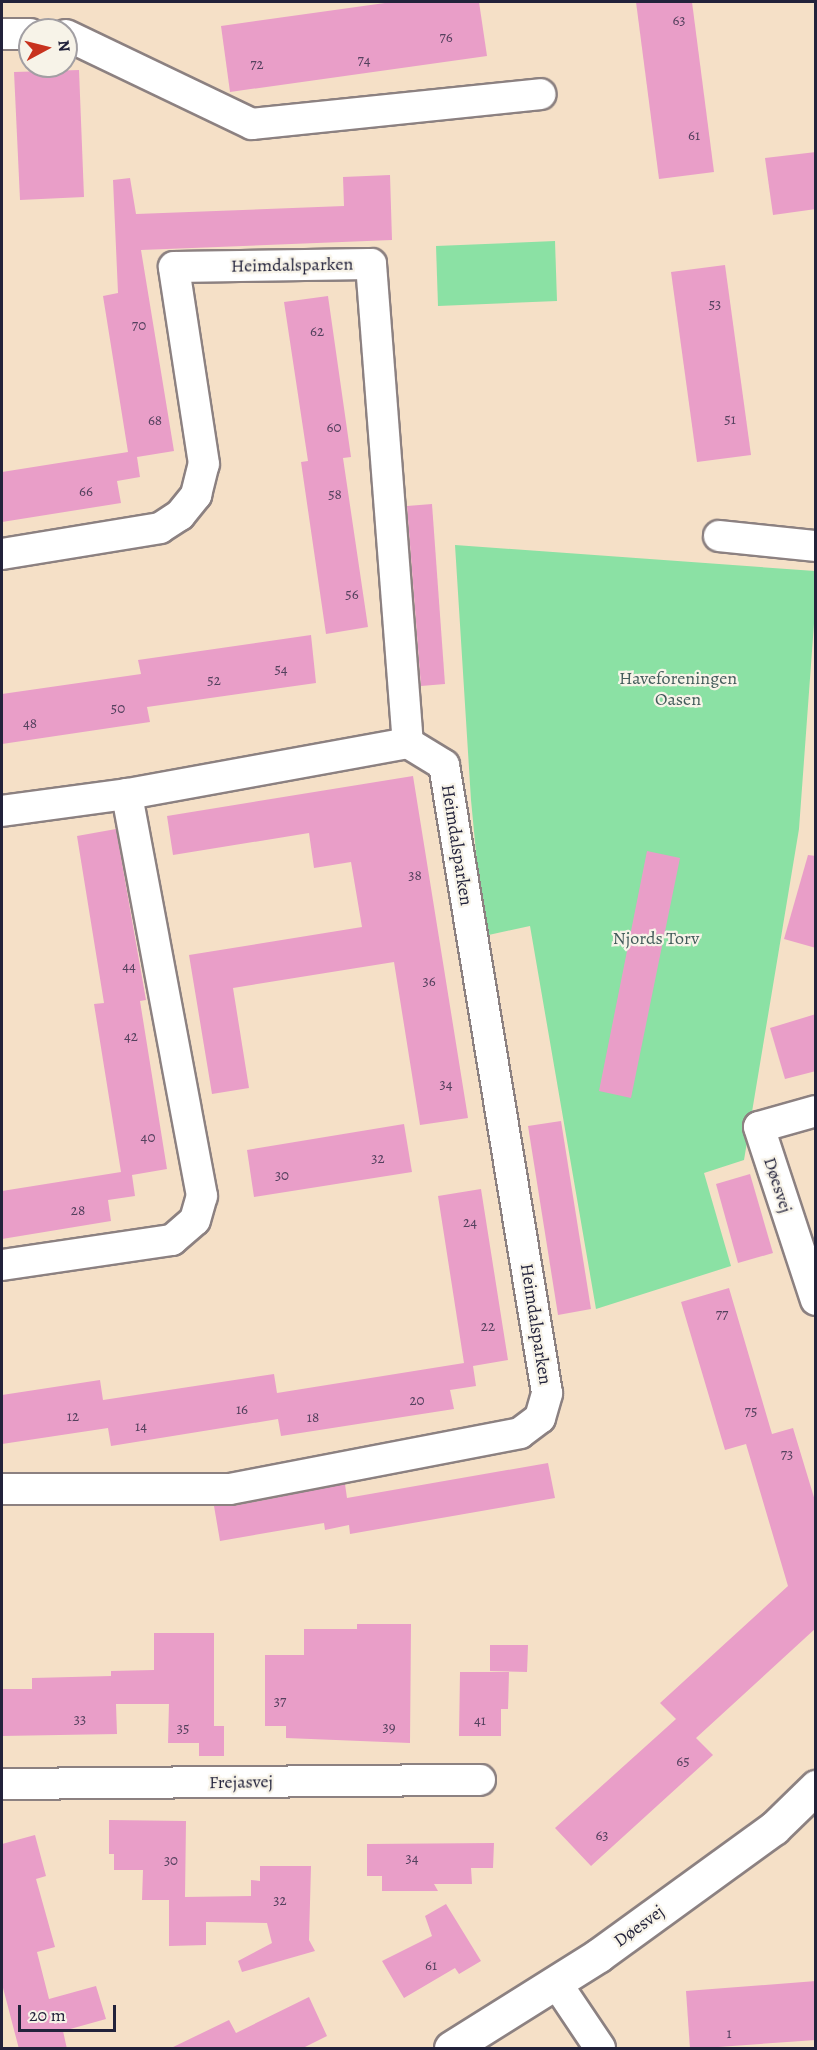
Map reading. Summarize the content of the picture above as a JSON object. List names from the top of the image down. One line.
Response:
{"streets":{"street":["Heimdalsparken","Døesvej","Frejasvej"]},"parks":["Haveforeningen Oasen","Njords Torv"],"house_numbers":["63","76","74","72","61","53","70","62","51","68","60","66","58","56","54","52","50","48","38","44","36","42","34","40","32","30","28","24","77","22","20","16","75","12","18","14","73","37","33","41","39","35","65","63","34","30","32","61","1"],"scale_bar":"20 m","north":"right"}
